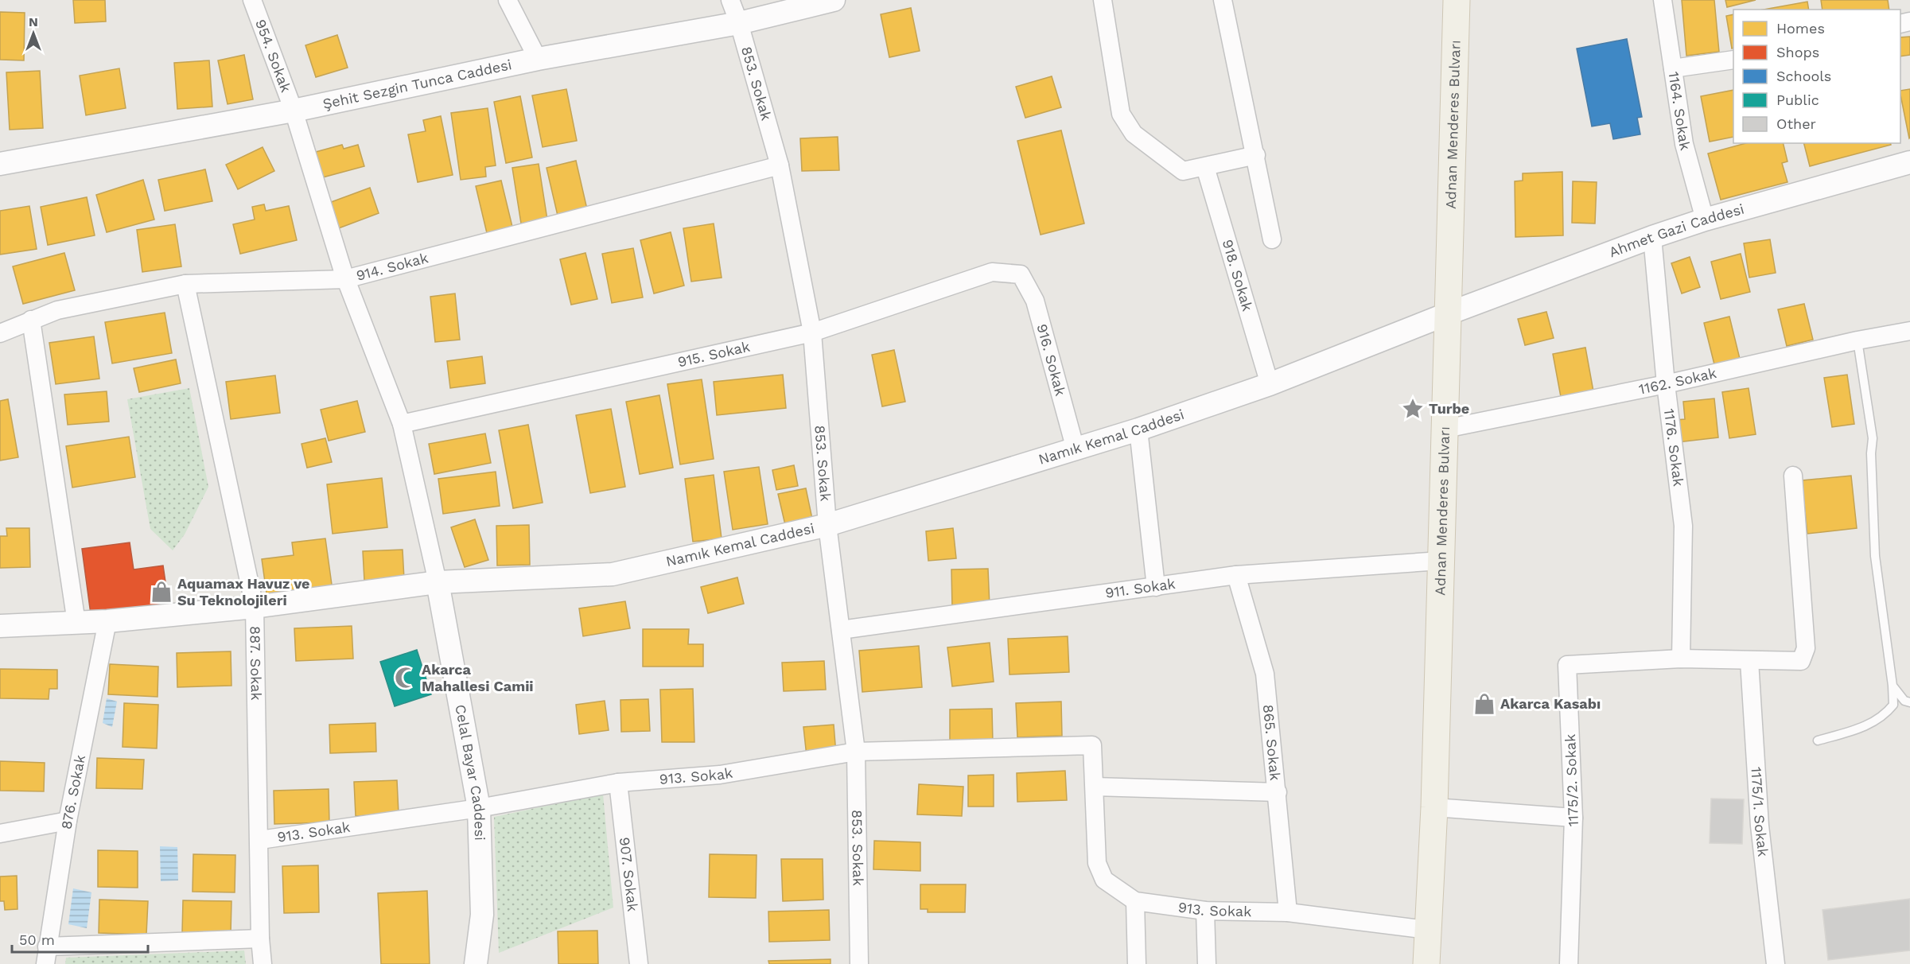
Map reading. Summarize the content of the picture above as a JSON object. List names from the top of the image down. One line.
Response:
{"streets":{"main road":["Adnan Menderes Bulvarı"],"street":["954. Sokak","853. Sokak","Şehit Sezgin Tunca Caddesi","1164. Sokak","Ahmet Gazi Caddesi","914. Sokak","918. Sokak","915. Sokak","916. Sokak","1162. Sokak","Namık Kemal Caddesi","1176. Sokak","911. Sokak","887. Sokak","865. Sokak","Celal Bayar Caddesi","913. Sokak","1175/2. Sokak","876. Sokak","1175/1. Sokak","907. Sokak"]},"crossings":[["954. Sokak","Şehit Sezgin Tunca Caddesi"],["954. Sokak","914. Sokak"],["954. Sokak","915. Sokak"],["954. Sokak","Namık Kemal Caddesi"],["954. Sokak","Celal Bayar Caddesi"],["853. Sokak","Şehit Sezgin Tunca Caddesi"],["853. Sokak","914. Sokak"],["853. Sokak","915. Sokak"],["853. Sokak","Namık Kemal Caddesi"],["853. Sokak","911. Sokak"],["853. Sokak","913. Sokak"],["1164. Sokak","Ahmet Gazi Caddesi"],["Adnan Menderes Bulvarı","Ahmet Gazi Caddesi"],["Adnan Menderes Bulvarı","1162. Sokak"],["Adnan Menderes Bulvarı","Namık Kemal Caddesi"],["Adnan Menderes Bulvarı","911. Sokak"],["Adnan Menderes Bulvarı","913. Sokak"],["Ahmet Gazi Caddesi","Namık Kemal Caddesi"],["Ahmet Gazi Caddesi","1176. Sokak"],["914. Sokak","887. Sokak"],["918. Sokak","Namık Kemal Caddesi"],["915. Sokak","916. Sokak"],["916. Sokak","Namık Kemal Caddesi"],["1162. Sokak","1176. Sokak"],["Namık Kemal Caddesi","887. Sokak"],["Namık Kemal Caddesi","Celal Bayar Caddesi"],["Namık Kemal Caddesi","876. Sokak"],["1176. Sokak","1175/2. Sokak"],["911. Sokak","865. Sokak"],["887. Sokak","913. Sokak"],["865. Sokak","913. Sokak"],["Celal Bayar Caddesi","913. Sokak"],["913. Sokak","907. Sokak"],["1175/2. Sokak","1175/1. Sokak"]],"places":{"place":["Turbe"],"shop":["Aquamax Havuz ve Su Teknolojileri","Akarca Kasabı"],"mosque":["Akarca Mahallesi Camii"]},"legend":["Homes","Shops","Schools","Public","Other"],"scale_bar":"50 m","north":"top"}
